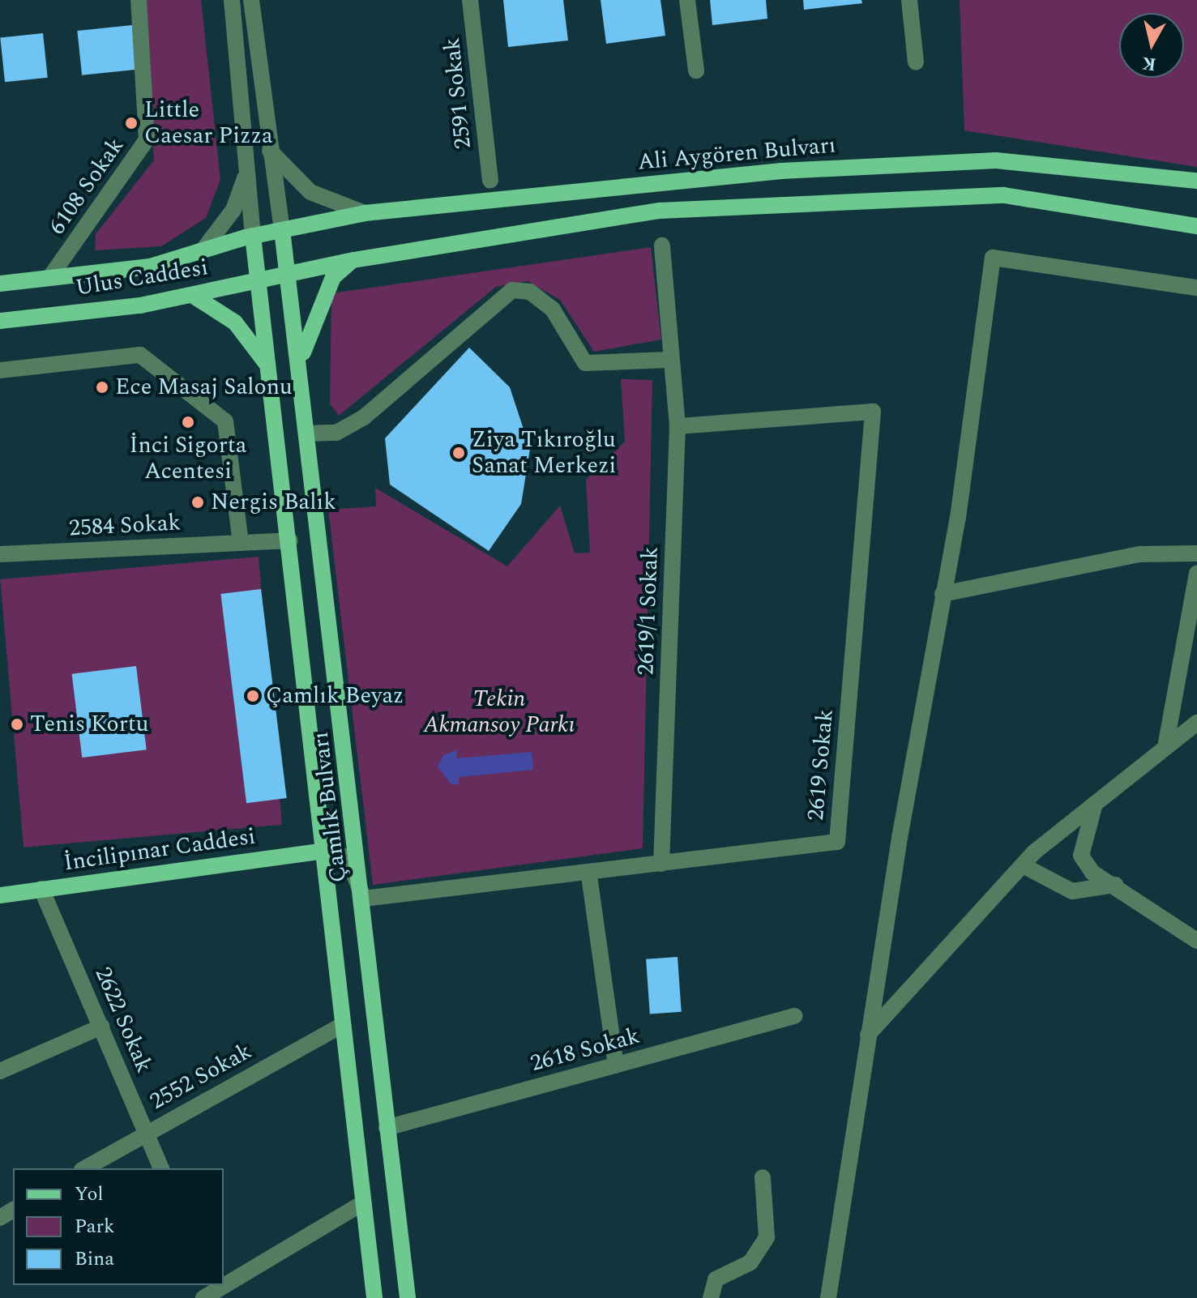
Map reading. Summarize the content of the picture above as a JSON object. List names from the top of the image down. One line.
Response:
{"streets":{"main road":["Ali Aygören Bulvarı","Ulus Caddesi","Çamlık Bulvarı","İncilipınar Caddesi"],"street":["2591 Sokak","6108 Sokak","2584 Sokak","2619/1 Sokak","2619 Sokak","2622 Sokak","2618 Sokak","2552 Sokak"]},"crossings":[["Ali Aygören Bulvarı","Ulus Caddesi"],["Ali Aygören Bulvarı","Çamlık Bulvarı"],["6108 Sokak","Ulus Caddesi"],["Ulus Caddesi","Çamlık Bulvarı"],["2584 Sokak","Çamlık Bulvarı"],["2619/1 Sokak","2619 Sokak"],["2619 Sokak","Çamlık Bulvarı"],["Çamlık Bulvarı","İncilipınar Caddesi"],["Çamlık Bulvarı","2618 Sokak"],["Çamlık Bulvarı","2552 Sokak"],["İncilipınar Caddesi","2622 Sokak"],["2622 Sokak","2552 Sokak"]],"parks":["Tekin Akmansoy Parkı"],"places":["Little Caesar Pizza","Ece Masaj Salonu","İnci Sigorta Acentesi","Ziya Tıkıroğlu Sanat Merkezi","Nergis Balık","Çamlık Beyaz","Tenis Kortu"],"legend":["Yol","Park","Bina"],"north":"bottom"}
